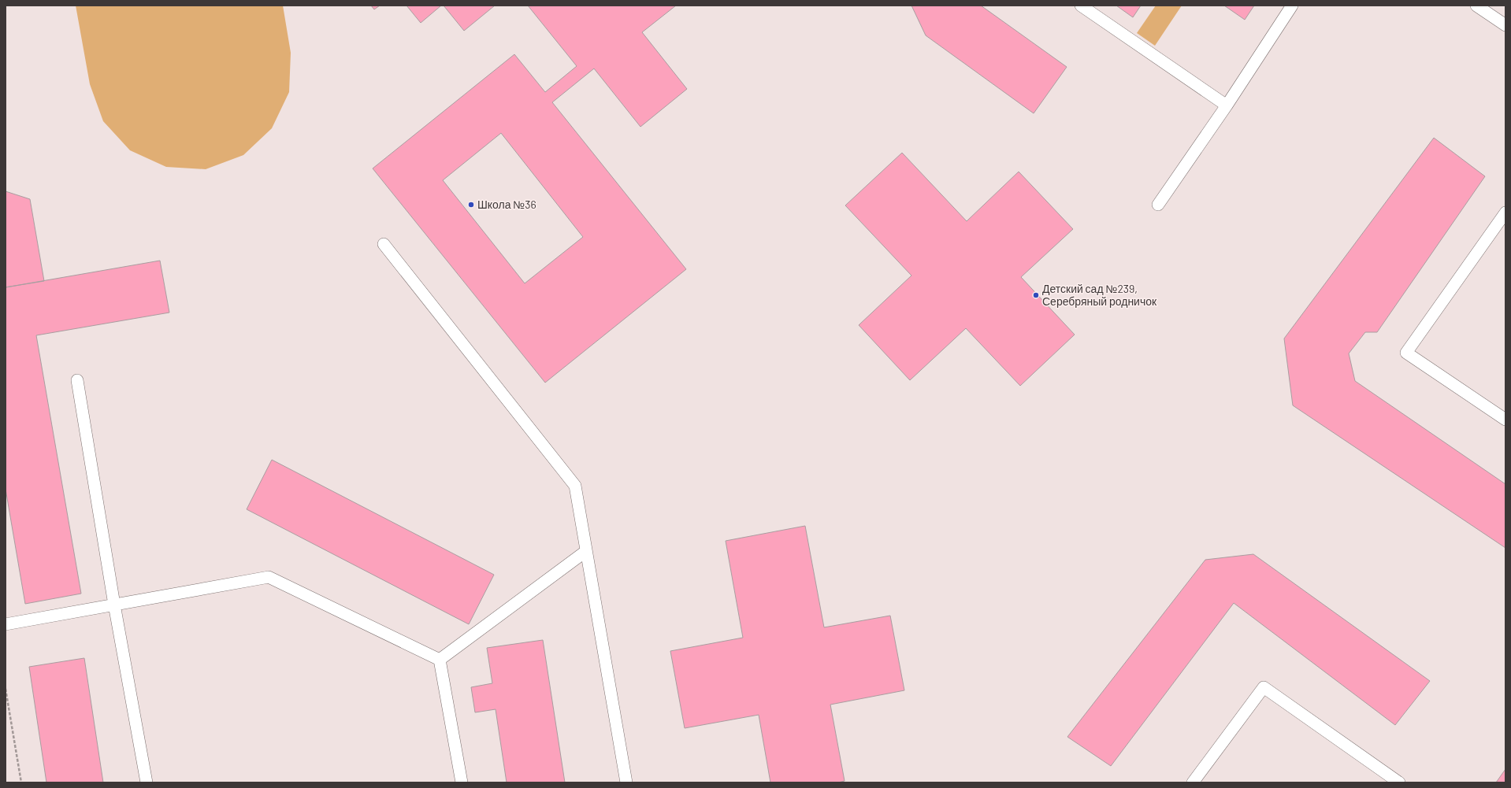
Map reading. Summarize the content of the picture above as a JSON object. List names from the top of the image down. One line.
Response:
{"places":["Школа №36","Детский сад №239, Серебряный родничок"]}
